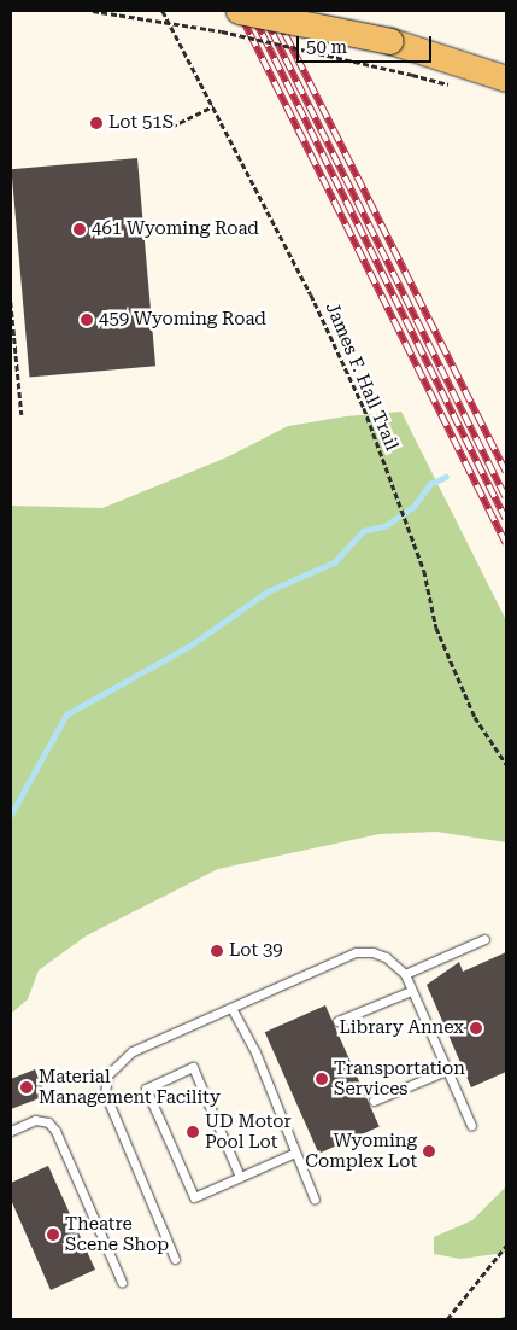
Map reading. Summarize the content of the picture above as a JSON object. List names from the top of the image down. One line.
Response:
{"streets":{"path":["James F. Hall Trail"]},"places":["Lot 51S","461 Wyoming Road","459 Wyoming Road","Lot 39","Library Annex","Transportation Services","Material Management Facility","UD Motor Pool Lot","Wyoming Complex Lot","Theatre Scene Shop"],"scale_bar":"50 m"}
